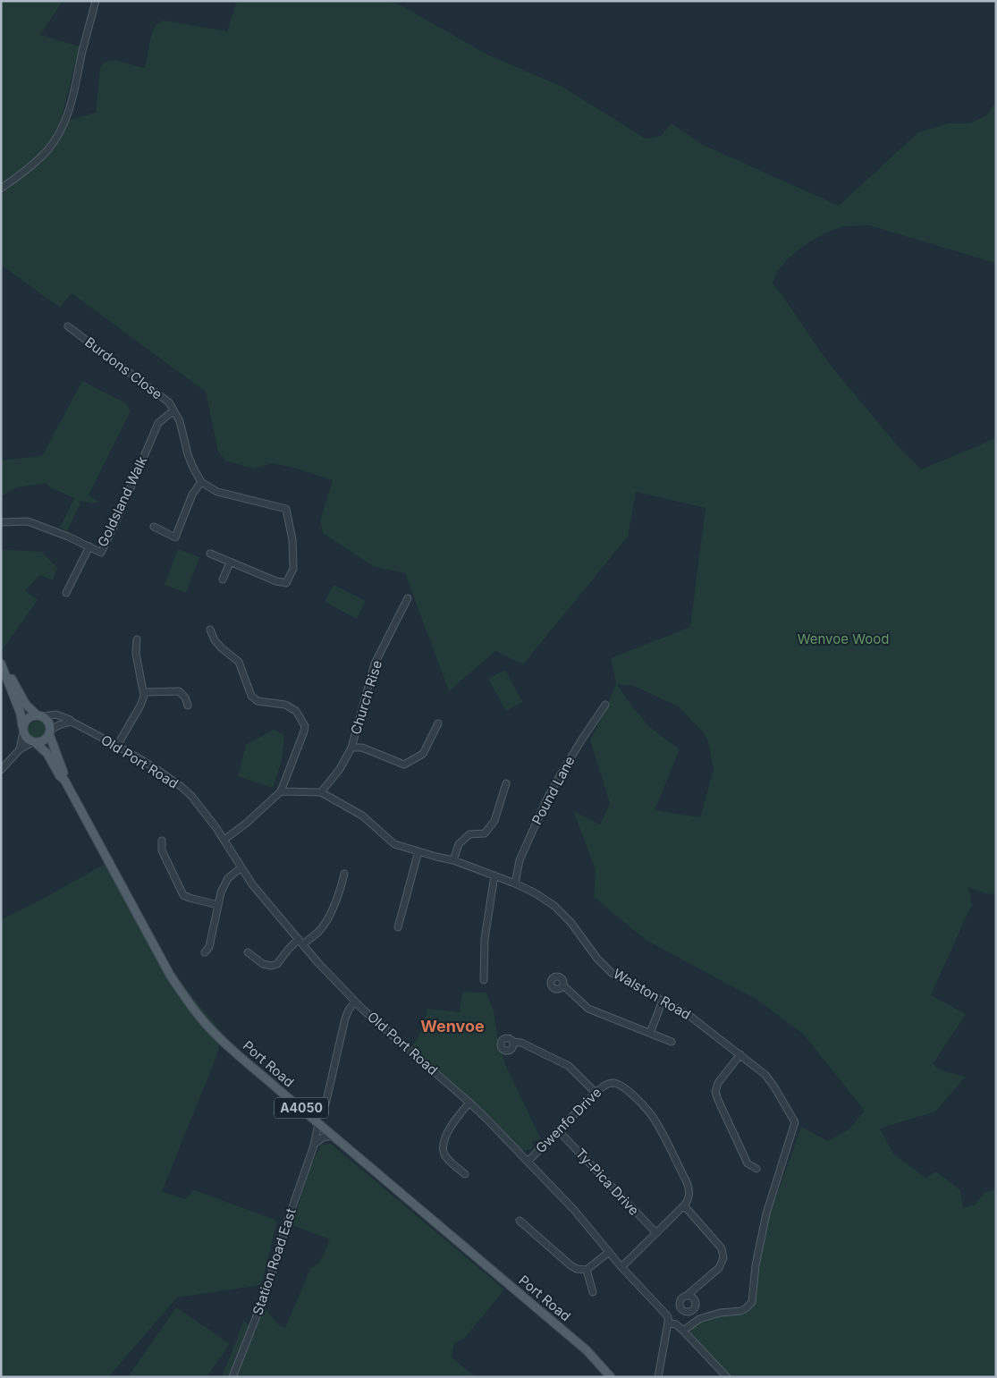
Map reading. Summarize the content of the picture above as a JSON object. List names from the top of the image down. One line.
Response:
{"streets":{"main road":["Port Road","A4050"],"street":["Burdons Close","Goldsland Walk","Church Rise","Old Port Road","Pound Lane","Walston Road","Gwenfo Drive","Ty-Pica Drive","Station Road East"]},"crossings":[["Burdons Close","Goldsland Walk"],["Church Rise","Walston Road"],["Old Port Road","Walston Road"],["Old Port Road","Port Road"],["Old Port Road","Gwenfo Drive"],["Pound Lane","Walston Road"],["Port Road","Station Road East"],["Gwenfo Drive","Ty-Pica Drive"]],"districts":["Wenvoe"],"parks":["Wenvoe Wood"]}
